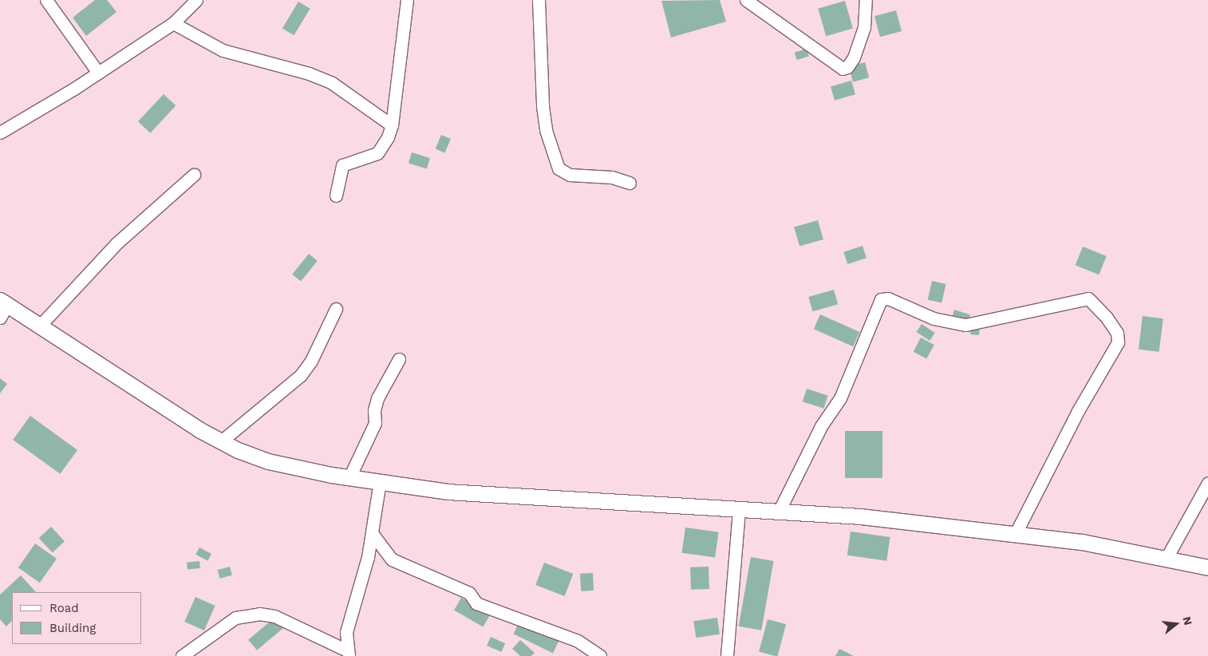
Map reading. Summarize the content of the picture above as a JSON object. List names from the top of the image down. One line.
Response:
{"legend":["Road","Building"],"north":"right"}
